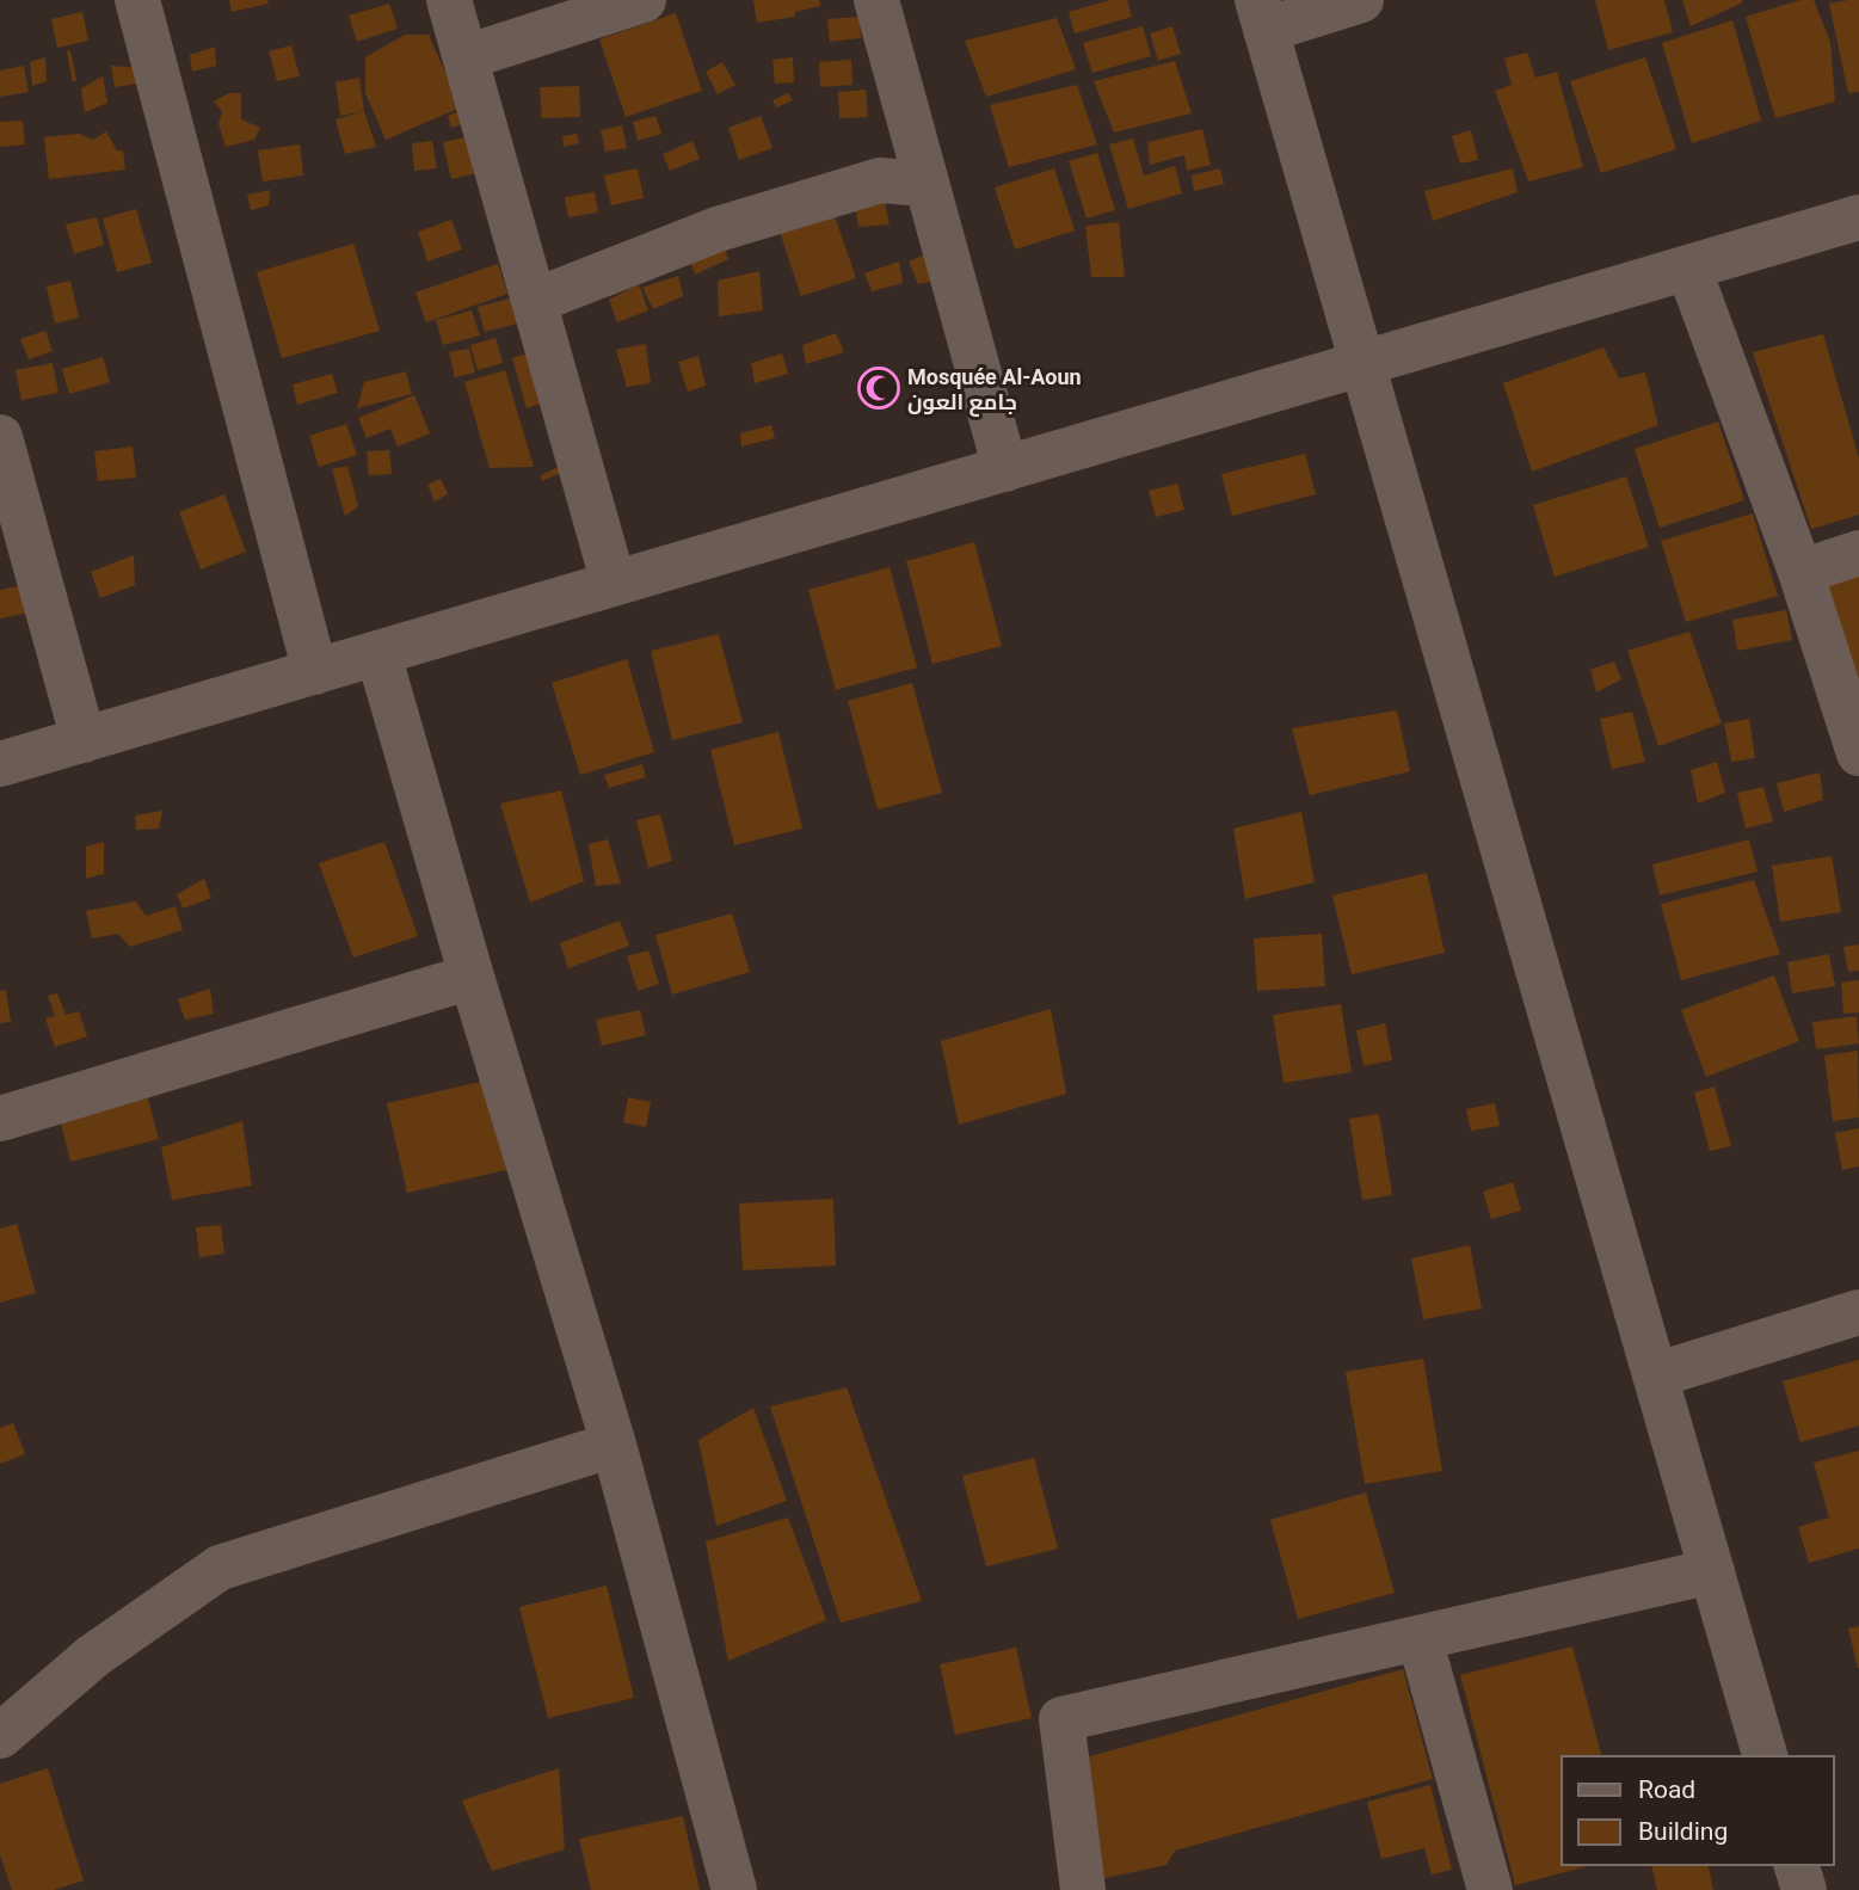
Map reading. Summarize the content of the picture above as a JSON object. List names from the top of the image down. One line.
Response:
{"places":{"mosque":["Mosquée Al-Aoun جامع العون"]},"legend":["Road","Building"]}
